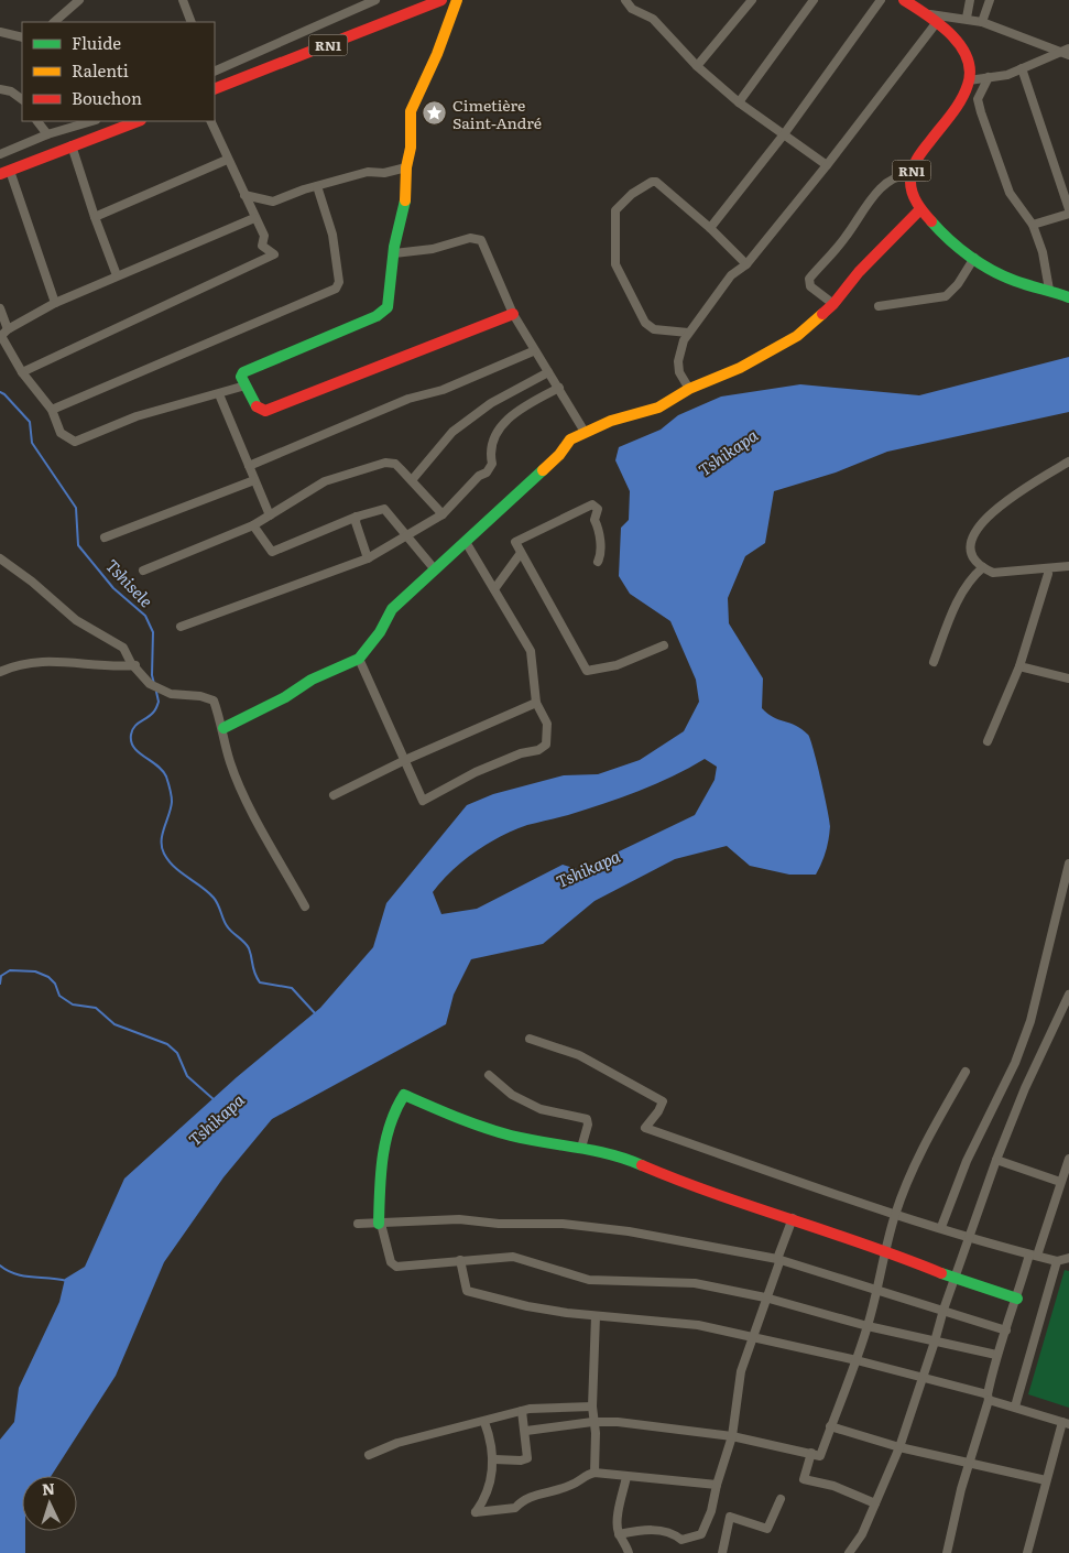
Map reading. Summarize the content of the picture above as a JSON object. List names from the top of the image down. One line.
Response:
{"streets":{"main road":["RN1"]},"water":["Tshikapa","Tshisele"],"places":{"place":["Cimetière Saint-André"]},"legend":["Fluide","Ralenti","Bouchon"],"north":"top"}
